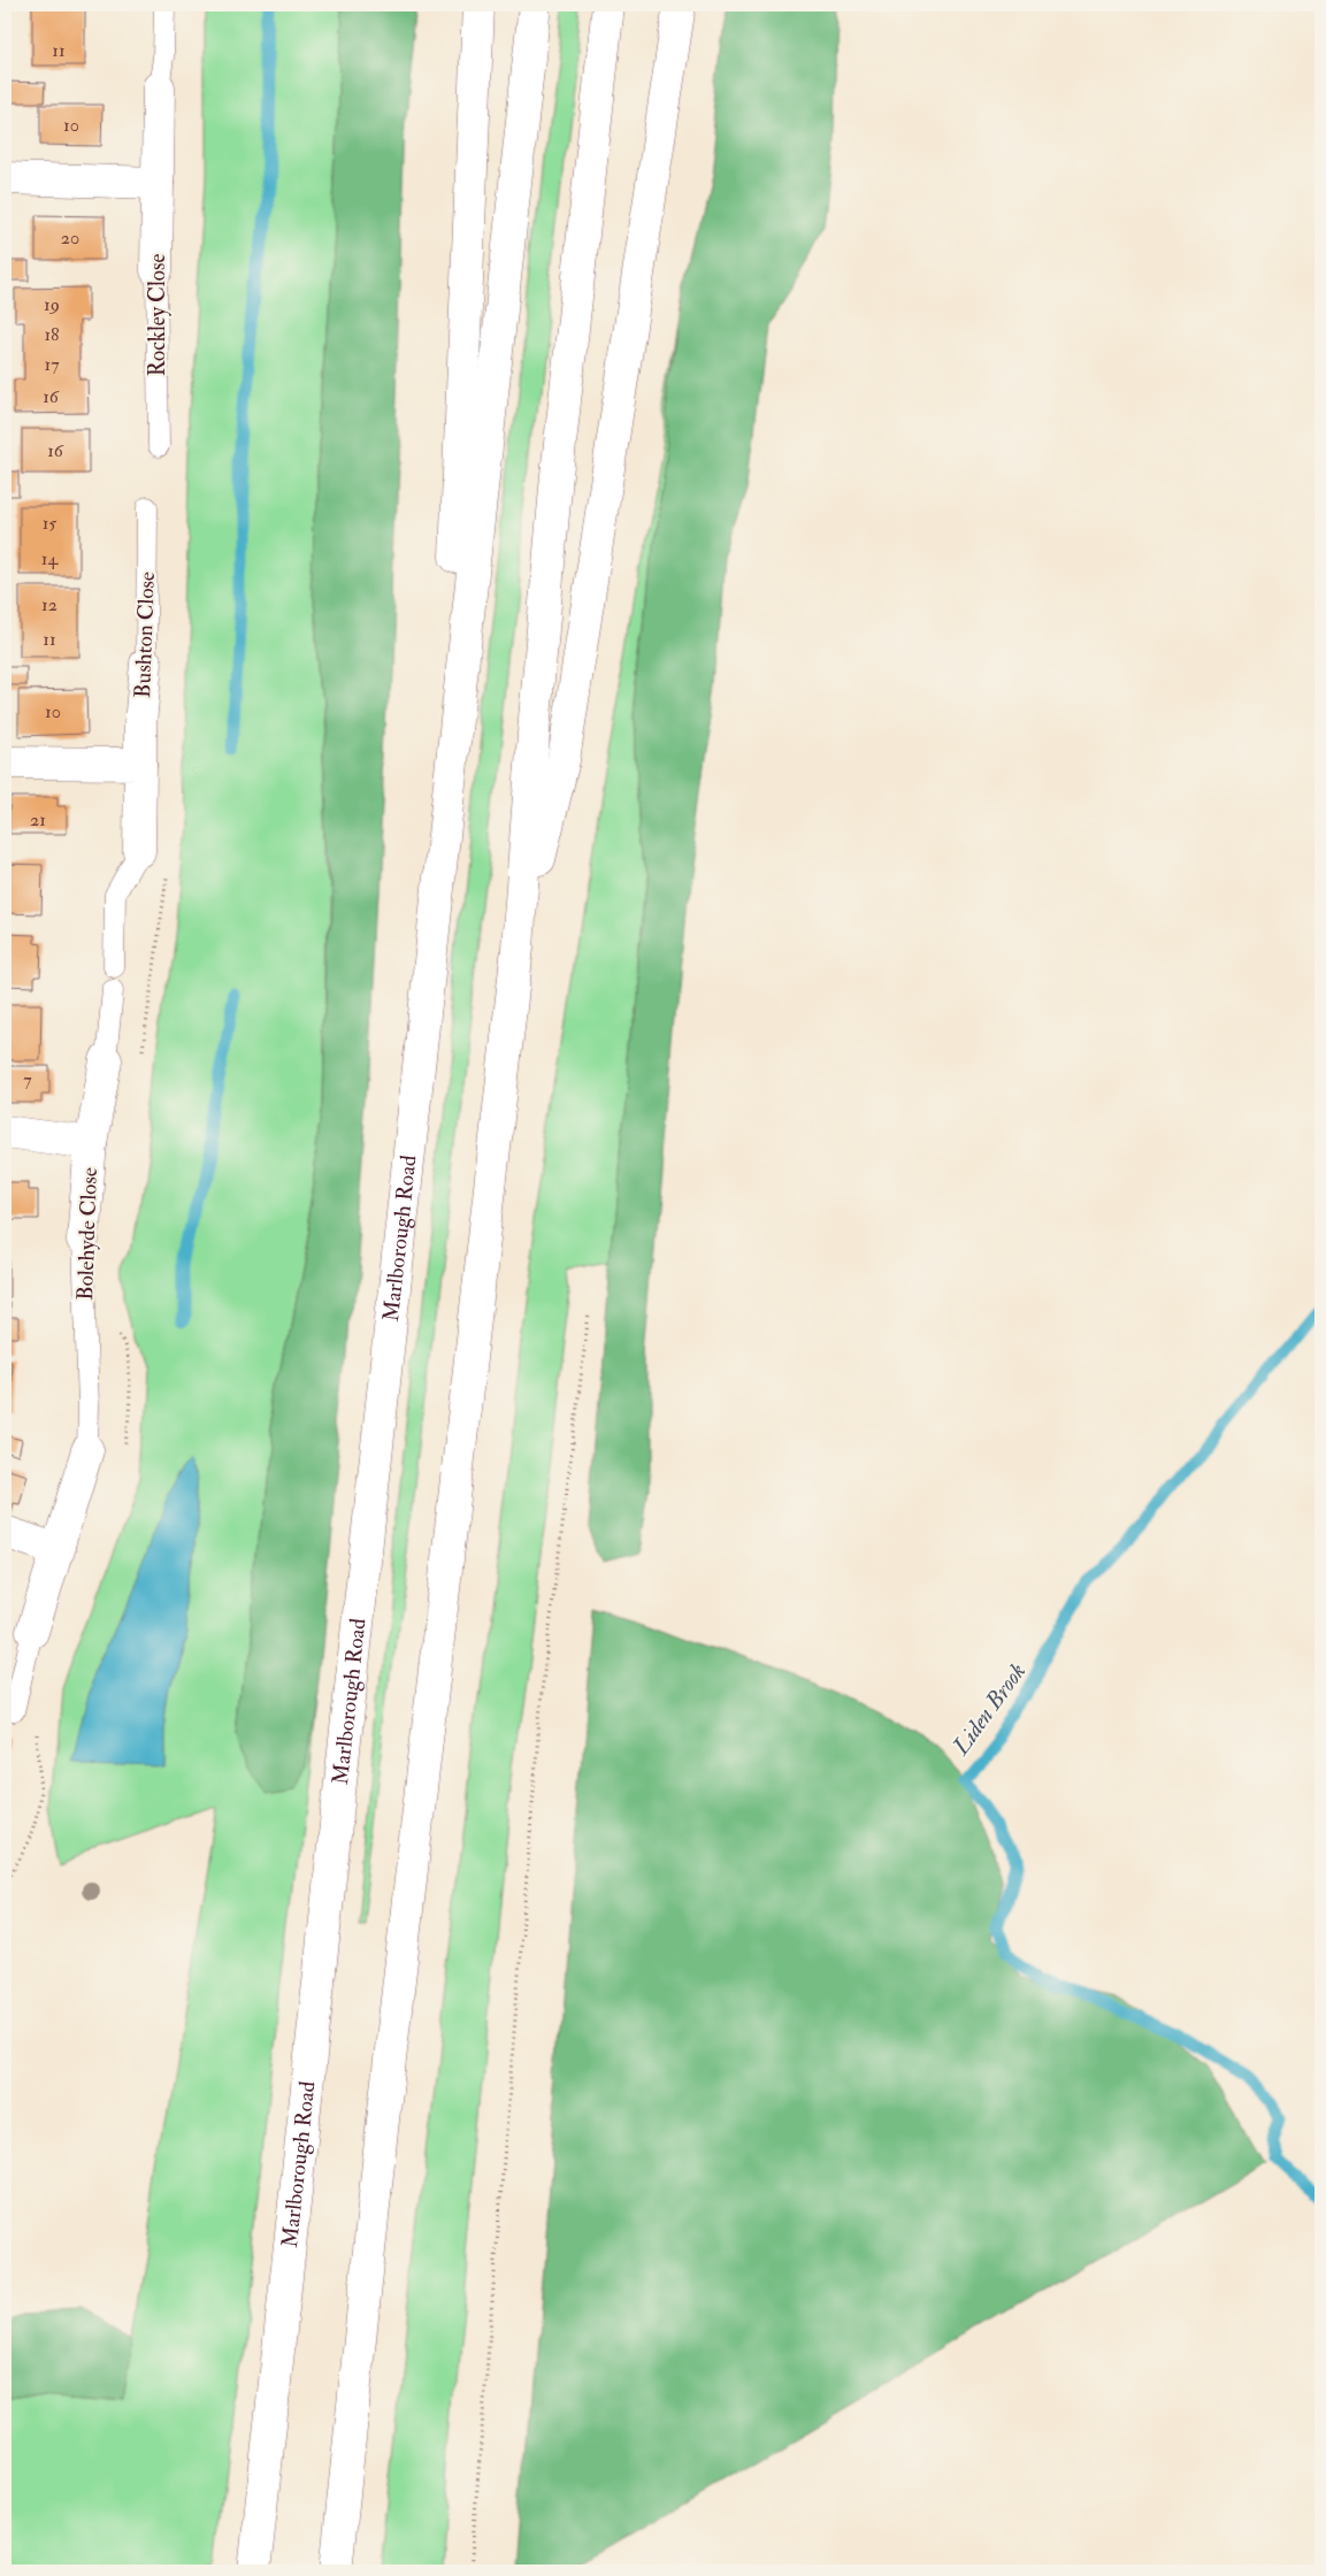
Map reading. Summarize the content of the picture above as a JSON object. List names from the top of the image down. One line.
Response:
{"streets":{"main road":["Rockley Close","Bushton Close","Bolehyde Close","Marlborough Road"]},"water":["Liden Brook"],"house_numbers":["11","10","20","19","18","17","16","16","15","14","12","11","10","21","7"]}
